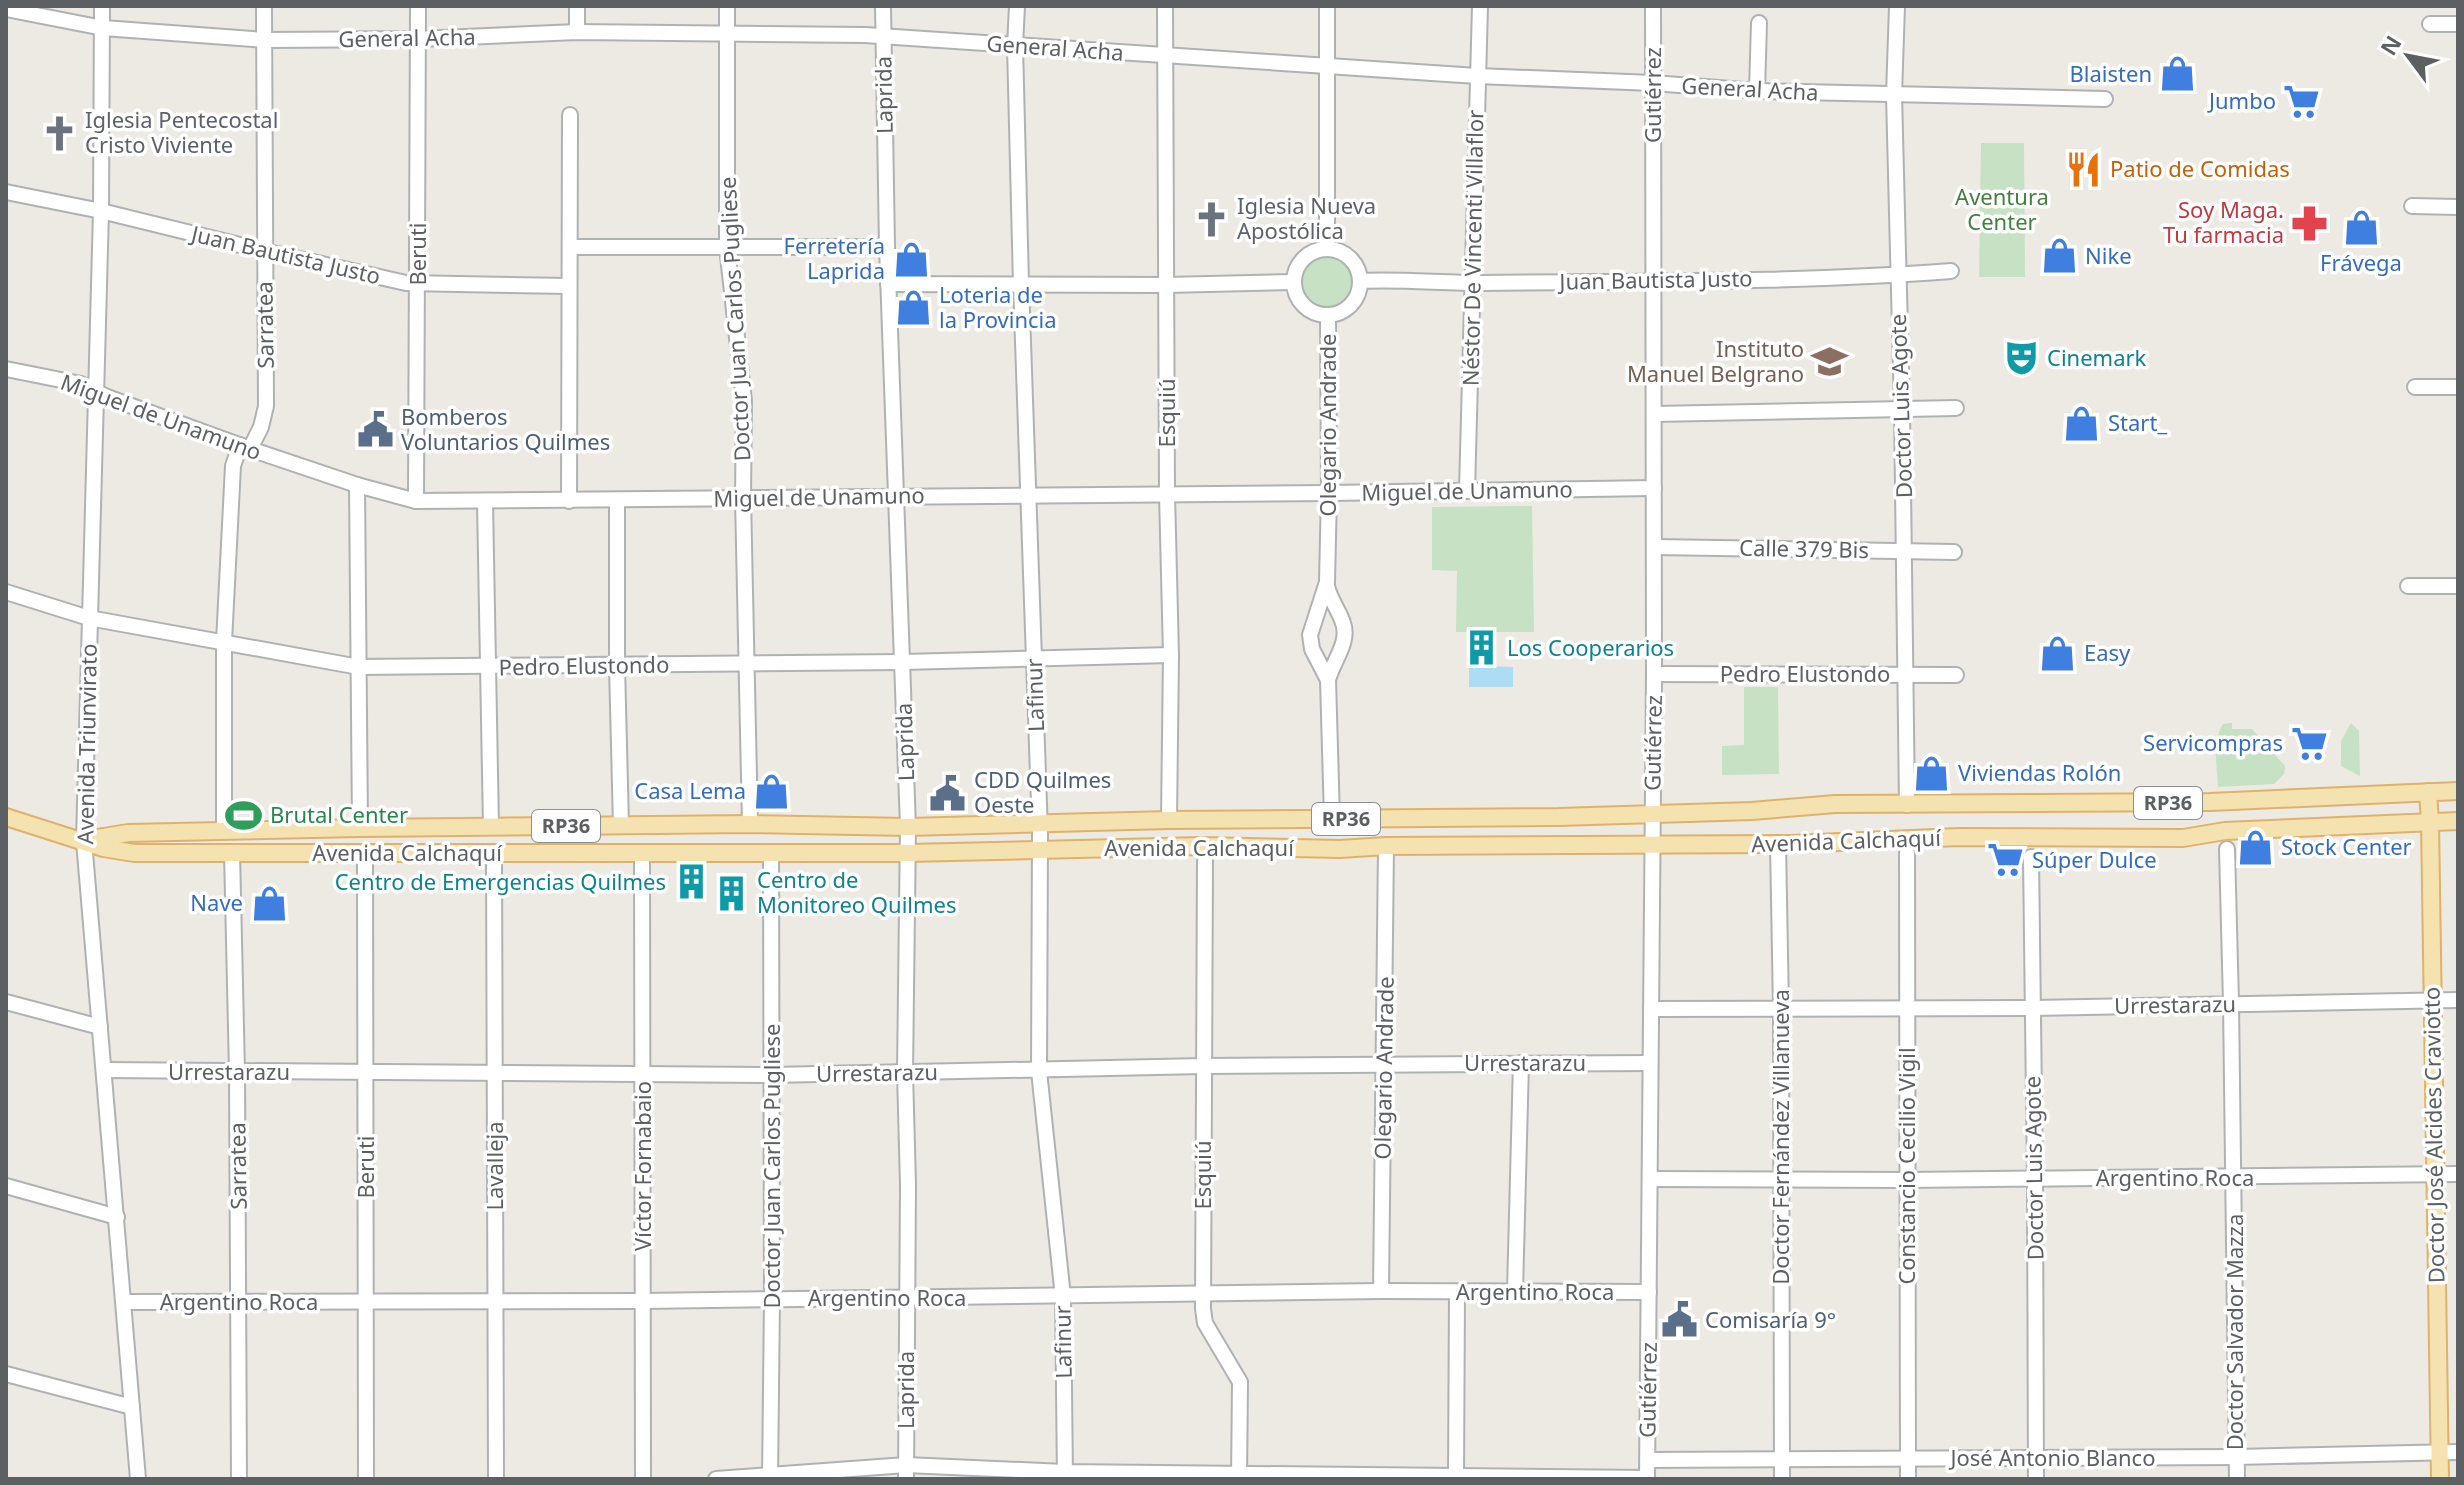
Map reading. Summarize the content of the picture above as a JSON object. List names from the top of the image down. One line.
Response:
{"streets":{"main road":["RP36","Avenida Calchaquí","Doctor José Alcides Craviotto"],"street":["General Acha","Laprida","Gutiérrez","Néstor De Vincenti Villaflor","Beruti","Juan Bautista Justo","Doctor Juan Carlos Pugliese","Sarratea","Doctor Luis Agote","Esquiú","Miguel de Unamuno","Olegario Andrade","Calle 379 Bis","Pedro Elustondo","Lafinur","Avenida Triunvirato","Urrestarazu","Doctor Fernández Villanueva","Lavalleja","Víctor Fornabaio","Constancio Cecilio Vigil","Argentino Roca","Doctor Salvador Mazza","José Antonio Blanco"]},"crossings":[["General Acha","Laprida"],["General Acha","Gutiérrez"],["General Acha","Néstor De Vincenti Villaflor"],["General Acha","Beruti"],["General Acha","Doctor Juan Carlos Pugliese"],["General Acha","Sarratea"],["General Acha","Doctor Luis Agote"],["General Acha","Esquiú"],["General Acha","Lafinur"],["General Acha","Avenida Triunvirato"],["Laprida","Miguel de Unamuno"],["Laprida","Pedro Elustondo"],["Laprida","Avenida Calchaquí"],["Laprida","Urrestarazu"],["Laprida","Argentino Roca"],["Gutiérrez","Juan Bautista Justo"],["Gutiérrez","Miguel de Unamuno"],["Gutiérrez","Calle 379 Bis"],["Gutiérrez","Pedro Elustondo"],["Gutiérrez","Avenida Calchaquí"],["Gutiérrez","Urrestarazu"],["Gutiérrez","Argentino Roca"],["Gutiérrez","José Antonio Blanco"],["Néstor De Vincenti Villaflor","Juan Bautista Justo"],["Néstor De Vincenti Villaflor","Miguel de Unamuno"],["Beruti","Juan Bautista Justo"],["Beruti","Miguel de Unamuno"],["Beruti","Avenida Calchaquí"],["Beruti","Urrestarazu"],["Beruti","Argentino Roca"],["Juan Bautista Justo","Sarratea"],["Juan Bautista Justo","Doctor Luis Agote"],["Juan Bautista Justo","Olegario Andrade"],["Juan Bautista Justo","Avenida Triunvirato"],["Doctor Juan Carlos Pugliese","Miguel de Unamuno"],["Doctor Juan Carlos Pugliese","Pedro Elustondo"],["Doctor Juan Carlos Pugliese","Avenida Calchaquí"],["Doctor Juan Carlos Pugliese","Urrestarazu"],["Doctor Juan Carlos Pugliese","Argentino Roca"],["Sarratea","Miguel de Unamuno"],["Sarratea","Pedro Elustondo"],["Sarratea","Avenida Calchaquí"],["Sarratea","Urrestarazu"],["Sarratea","Argentino Roca"],["Doctor Luis Agote","Calle 379 Bis"],["Doctor Luis Agote","Pedro Elustondo"],["Doctor Luis Agote","Avenida Calchaquí"],["Doctor Luis Agote","Urrestarazu"],["Doctor Luis Agote","Argentino Roca"],["Doctor Luis Agote","José Antonio Blanco"],["Esquiú","Miguel de Unamuno"],["Esquiú","Pedro Elustondo"],["Esquiú","Avenida Calchaquí"],["Esquiú","Urrestarazu"],["Esquiú","Argentino Roca"],["Miguel de Unamuno","Olegario Andrade"],["Miguel de Unamuno","Lafinur"],["Miguel de Unamuno","Avenida Triunvirato"],["Olegario Andrade","Avenida Calchaquí"],["Olegario Andrade","Urrestarazu"],["Olegario Andrade","Argentino Roca"],["Pedro Elustondo","Lafinur"],["Pedro Elustondo","Avenida Triunvirato"],["Lafinur","Avenida Calchaquí"],["Lafinur","Urrestarazu"],["Lafinur","Argentino Roca"],["Avenida Triunvirato","Avenida Calchaquí"],["Avenida Triunvirato","Urrestarazu"],["Avenida Triunvirato","Argentino Roca"],["Avenida Calchaquí","Doctor José Alcides Craviotto"],["Avenida Calchaquí","Doctor Fernández Villanueva"],["Avenida Calchaquí","Lavalleja"],["Avenida Calchaquí","Víctor Fornabaio"],["Urrestarazu","Doctor José Alcides Craviotto"],["Urrestarazu","Doctor Fernández Villanueva"],["Urrestarazu","Lavalleja"],["Urrestarazu","Víctor Fornabaio"],["Urrestarazu","Constancio Cecilio Vigil"],["Urrestarazu","Doctor Salvador Mazza"],["Doctor José Alcides Craviotto","Argentino Roca"],["Doctor José Alcides Craviotto","José Antonio Blanco"],["Doctor Fernández Villanueva","Argentino Roca"],["Doctor Fernández Villanueva","José Antonio Blanco"],["Lavalleja","Argentino Roca"],["Víctor Fornabaio","Argentino Roca"],["Constancio Cecilio Vigil","Argentino Roca"],["Constancio Cecilio Vigil","José Antonio Blanco"],["Argentino Roca","Doctor Salvador Mazza"],["Doctor Salvador Mazza","José Antonio Blanco"]],"parks":["Aventura Center"],"places":{"shop":["Blaisten","Frávega","Nike","Ferretería Laprida","Loteria de la Provincia","Start_","Easy","Viviendas Rolón","Casa Lema","Stock Center","Nave"],"supermarket":["Jumbo","Servicompras","Súper Dulce"],"church":["Iglesia Pentecostal Cristo Viviente","Iglesia Nueva Apostólica"],"restaurant":["Patio de Comidas"],"pharmacy":["Soy Maga. Tu farmacia"],"theatre":["Cinemark"],"school or university":["Instituto Manuel Belgrano"],"public building":["Bomberos Voluntarios Quilmes","CDD Quilmes Oeste","Comisaría 9°"],"building":["Los Cooperarios","Centro de Emergencias Quilmes","Centro de Monitoreo Quilmes"],"sports":["Brutal Center"]},"north":"top left"}
